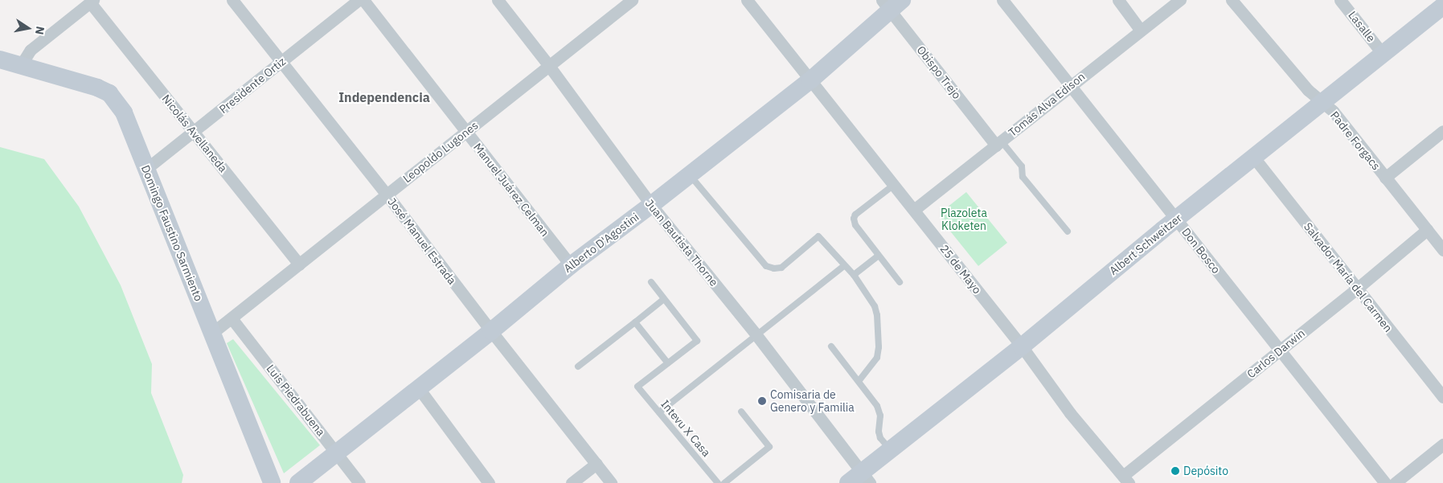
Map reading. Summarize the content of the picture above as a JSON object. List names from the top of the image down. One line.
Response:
{"streets":{"main road":["Domingo Faustino Sarmiento","Alberto D'Agostini","Albert Schweitzer"],"street":["Lasalle","Obispo Trejo","Presidente Ortiz","Tomás Alva Edison","Nicolás Avellaneda","Padre Forgacs","Leopoldo Lugones","Manuel Juárez Celman","José Manuel Estrada","Juan Bautista Thorne","Don Bosco","25 de Mayo","Salvador María del Carmen","Carlos Darwin","Luis Piedrabuena"],"lane":["Intevu X Casa"]},"crossings":[["Lasalle","Albert Schweitzer"],["Obispo Trejo","Tomás Alva Edison"],["Obispo Trejo","Alberto D'Agostini"],["Presidente Ortiz","Nicolás Avellaneda"],["Presidente Ortiz","Domingo Faustino Sarmiento"],["Presidente Ortiz","José Manuel Estrada"],["Tomás Alva Edison","Don Bosco"],["Tomás Alva Edison","25 de Mayo"],["Nicolás Avellaneda","Leopoldo Lugones"],["Padre Forgacs","Albert Schweitzer"],["Padre Forgacs","Carlos Darwin"],["Leopoldo Lugones","Manuel Juárez Celman"],["Leopoldo Lugones","Domingo Faustino Sarmiento"],["Leopoldo Lugones","José Manuel Estrada"],["Leopoldo Lugones","Juan Bautista Thorne"],["Leopoldo Lugones","Luis Piedrabuena"],["Manuel Juárez Celman","Alberto D'Agostini"],["José Manuel Estrada","Alberto D'Agostini"],["Alberto D'Agostini","Juan Bautista Thorne"],["Alberto D'Agostini","25 de Mayo"],["Alberto D'Agostini","Luis Piedrabuena"],["Juan Bautista Thorne","Albert Schweitzer"],["Albert Schweitzer","Don Bosco"],["Albert Schweitzer","25 de Mayo"],["Albert Schweitzer","Salvador María del Carmen"],["Don Bosco","Carlos Darwin"],["25 de Mayo","Carlos Darwin"],["Salvador María del Carmen","Carlos Darwin"]],"districts":["Independencia"],"parks":["Plazoleta Kloketen"],"places":["Comisaria de Genero y Familia","Depósito"],"north":"right"}
